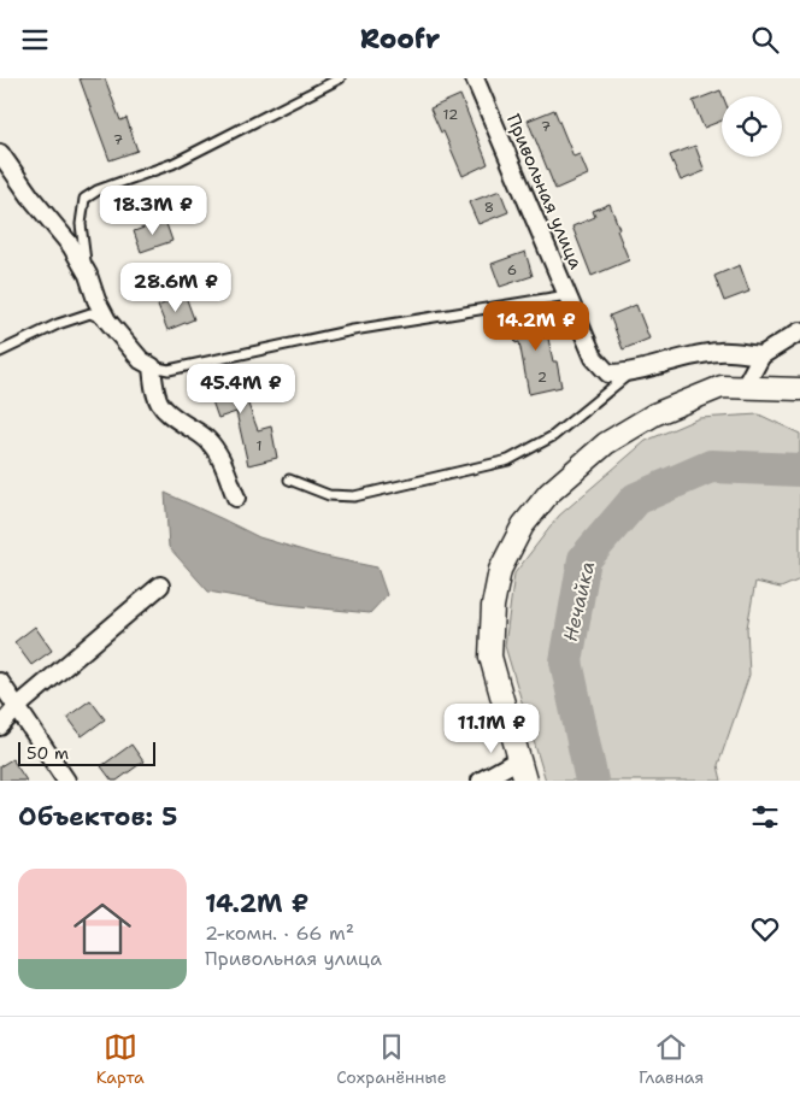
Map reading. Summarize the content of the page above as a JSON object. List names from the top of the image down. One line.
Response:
{"streets":{"street":["Привольная улица"]},"water":["Нечайка"],"house_numbers":["12","7","7","8","6","2","1"],"scale_bar":"50 m","page":{"header":"Roofr","price":["18.3M ₽","28.6M ₽","14.2M ₽","45.4M ₽","11.1M ₽"],"scale":"50 m","heading":"Объектов: 5","list":[{"name":"14.2M ₽","note":"2-комн. · 66 m² · Привольная улица"}],"tabs":["Карта","Сохранённые","Главная"]}}
